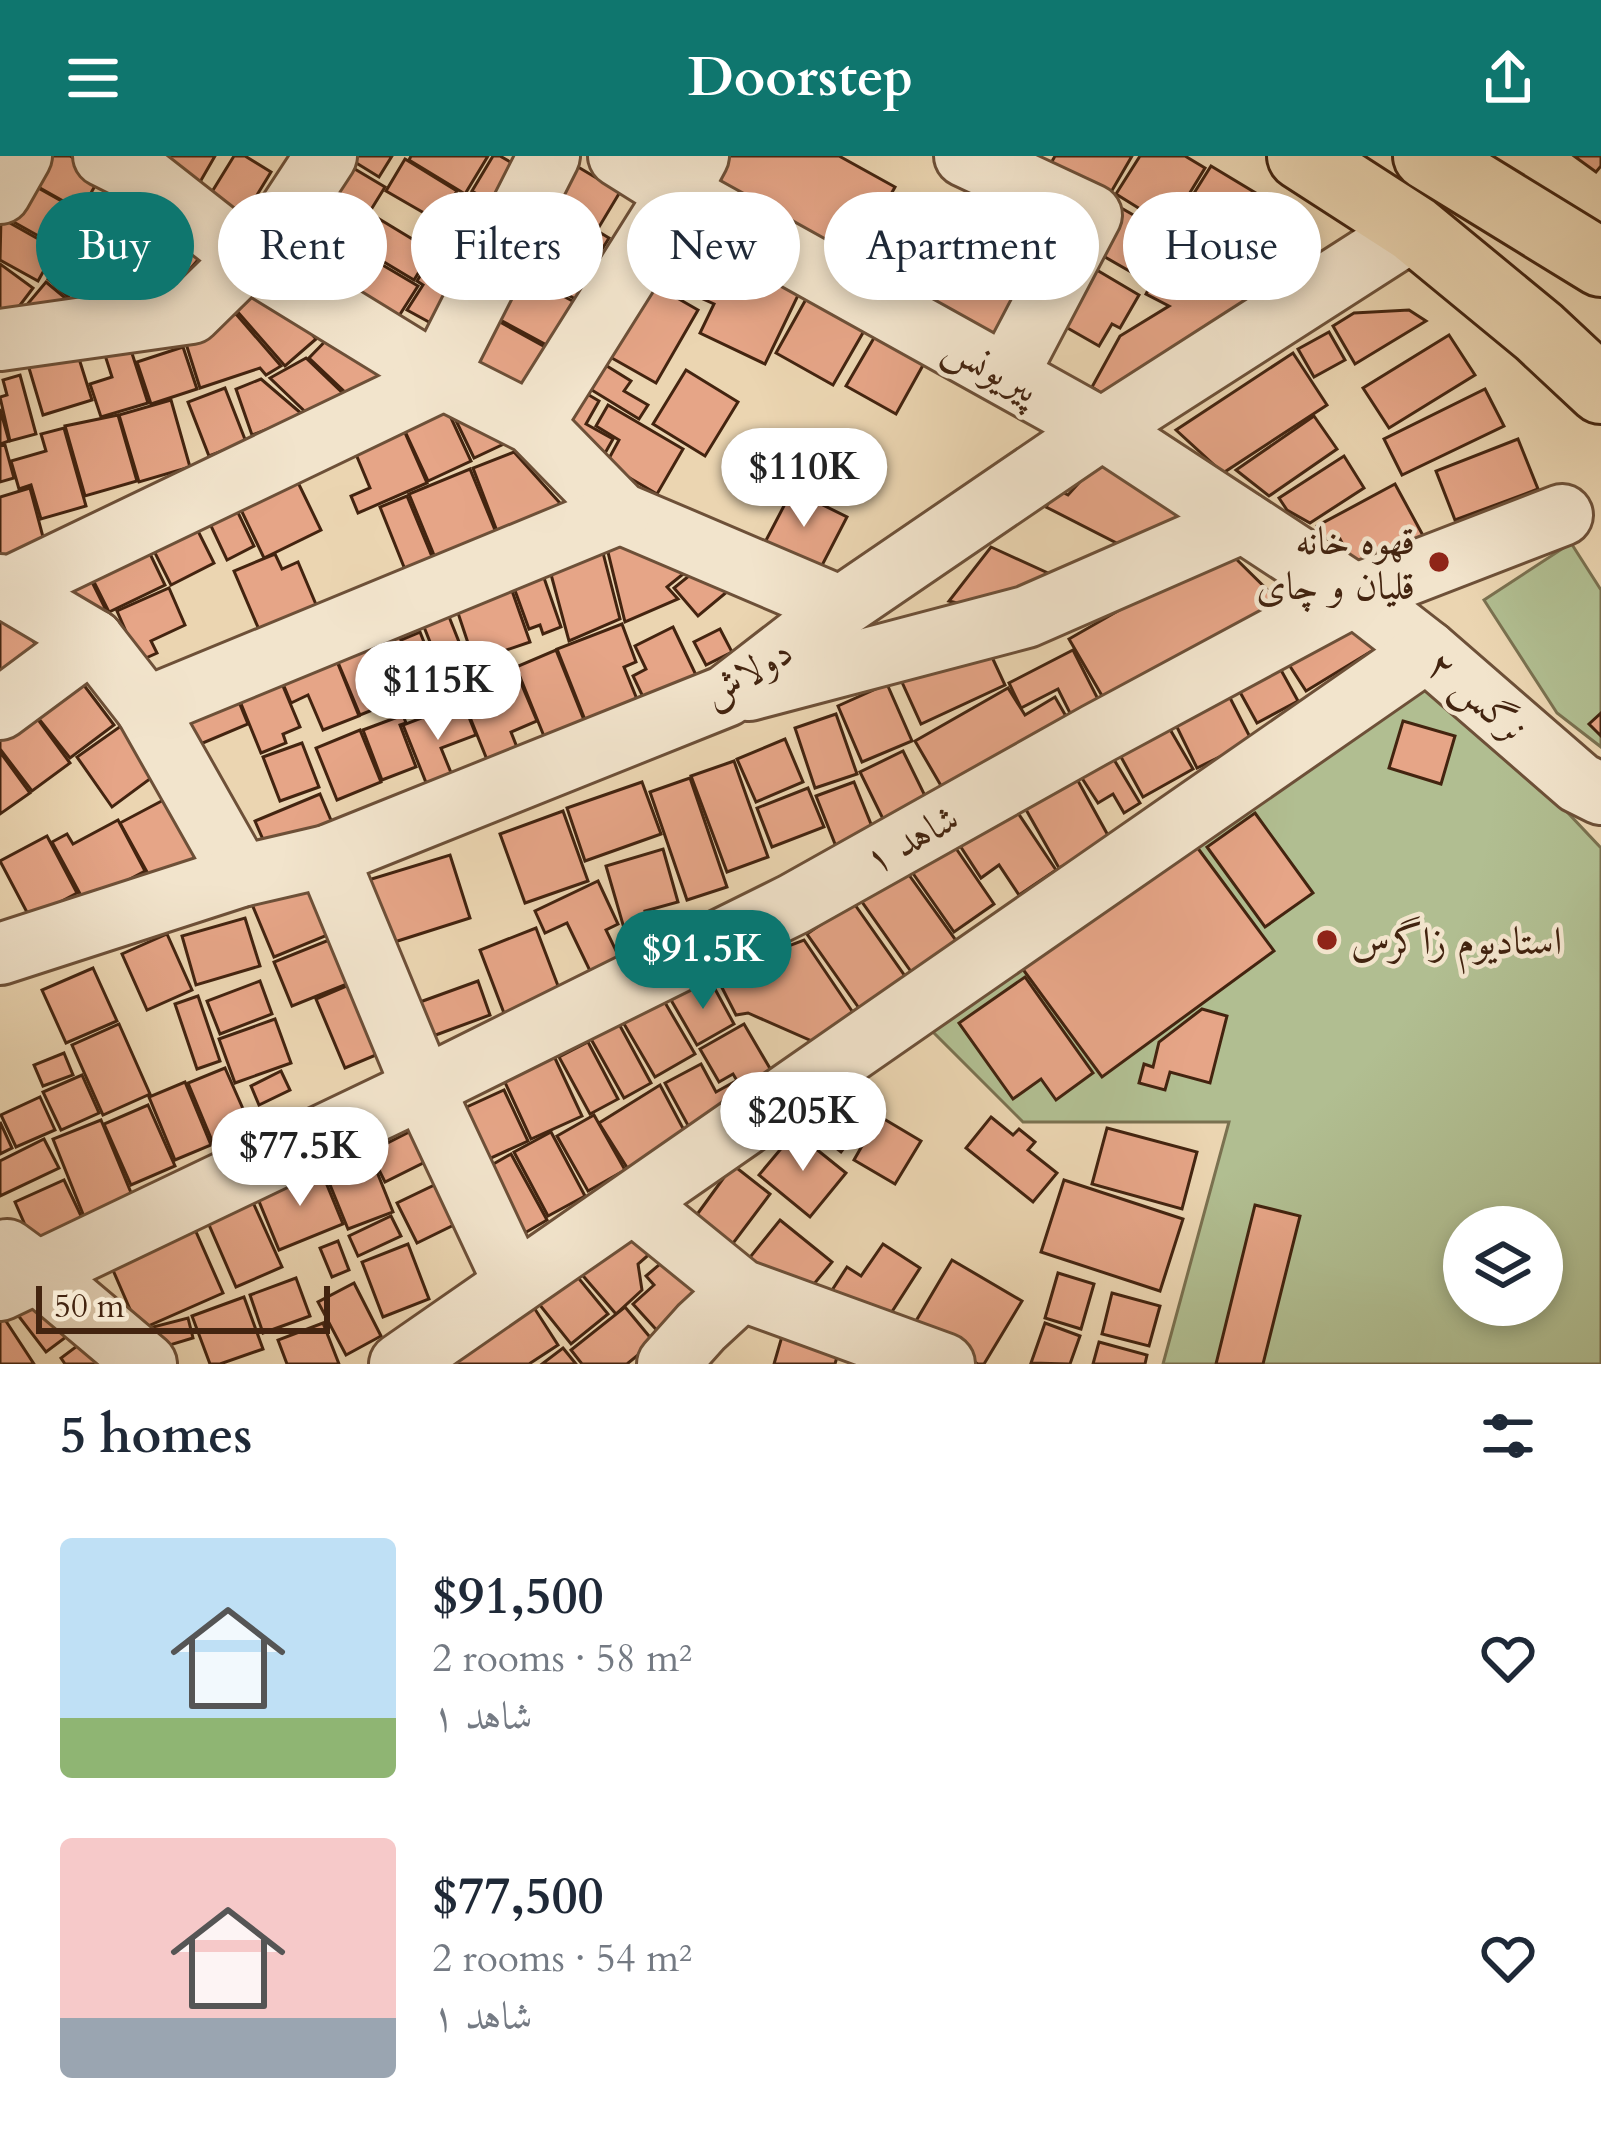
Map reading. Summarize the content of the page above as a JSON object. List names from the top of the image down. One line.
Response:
{"streets":{"street":["پیریونس","دولاش","نرگس ۲","شاهد ۱"]},"crossings":[["پیریونس","دولاش"],["پیریونس","نرگس ۲"],["پیریونس","شاهد ۱"],["نرگس ۲","شاهد ۱"]],"places":["قهوه خانه قلیان و چای","استادیوم زاگرس"],"scale_bar":"50 m","page":{"header":"Doorstep","chip":["Buy","Rent","Filters","New","Apartment","House"],"price":["$110K","$115K","$91.5K","$205K","$77.5K"],"scale":"50 m","heading":"5 homes","list":[{"name":"$91,500","note":"2 rooms · 58 m² · شاهد ۱"},{"name":"$77,500","note":"2 rooms · 54 m² · شاهد ۱"}]}}
